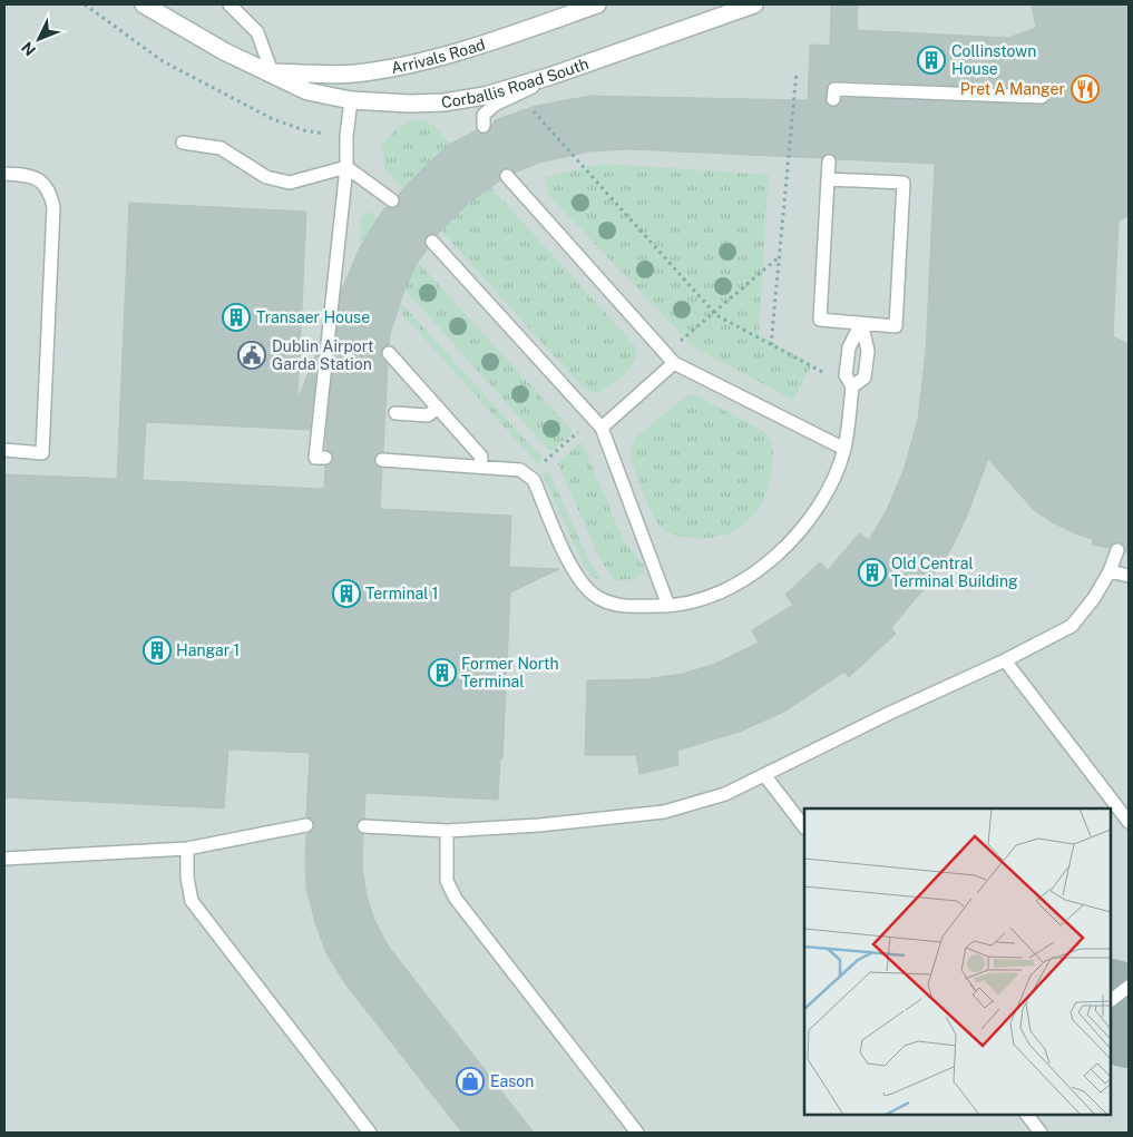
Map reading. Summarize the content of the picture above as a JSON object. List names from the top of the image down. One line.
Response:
{"streets":{"street":["Arrivals Road","Corballis Road South"]},"crossings":[["Arrivals Road","Corballis Road South"]],"places":{"building":["Collinstown House","Transaer House","Old Central Terminal Building","Terminal 1","Hangar 1","Former North Terminal"],"restaurant":["Pret A Manger"],"public building":["Dublin Airport Garda Station"],"shop":["Eason"]},"north":"bottom left"}
